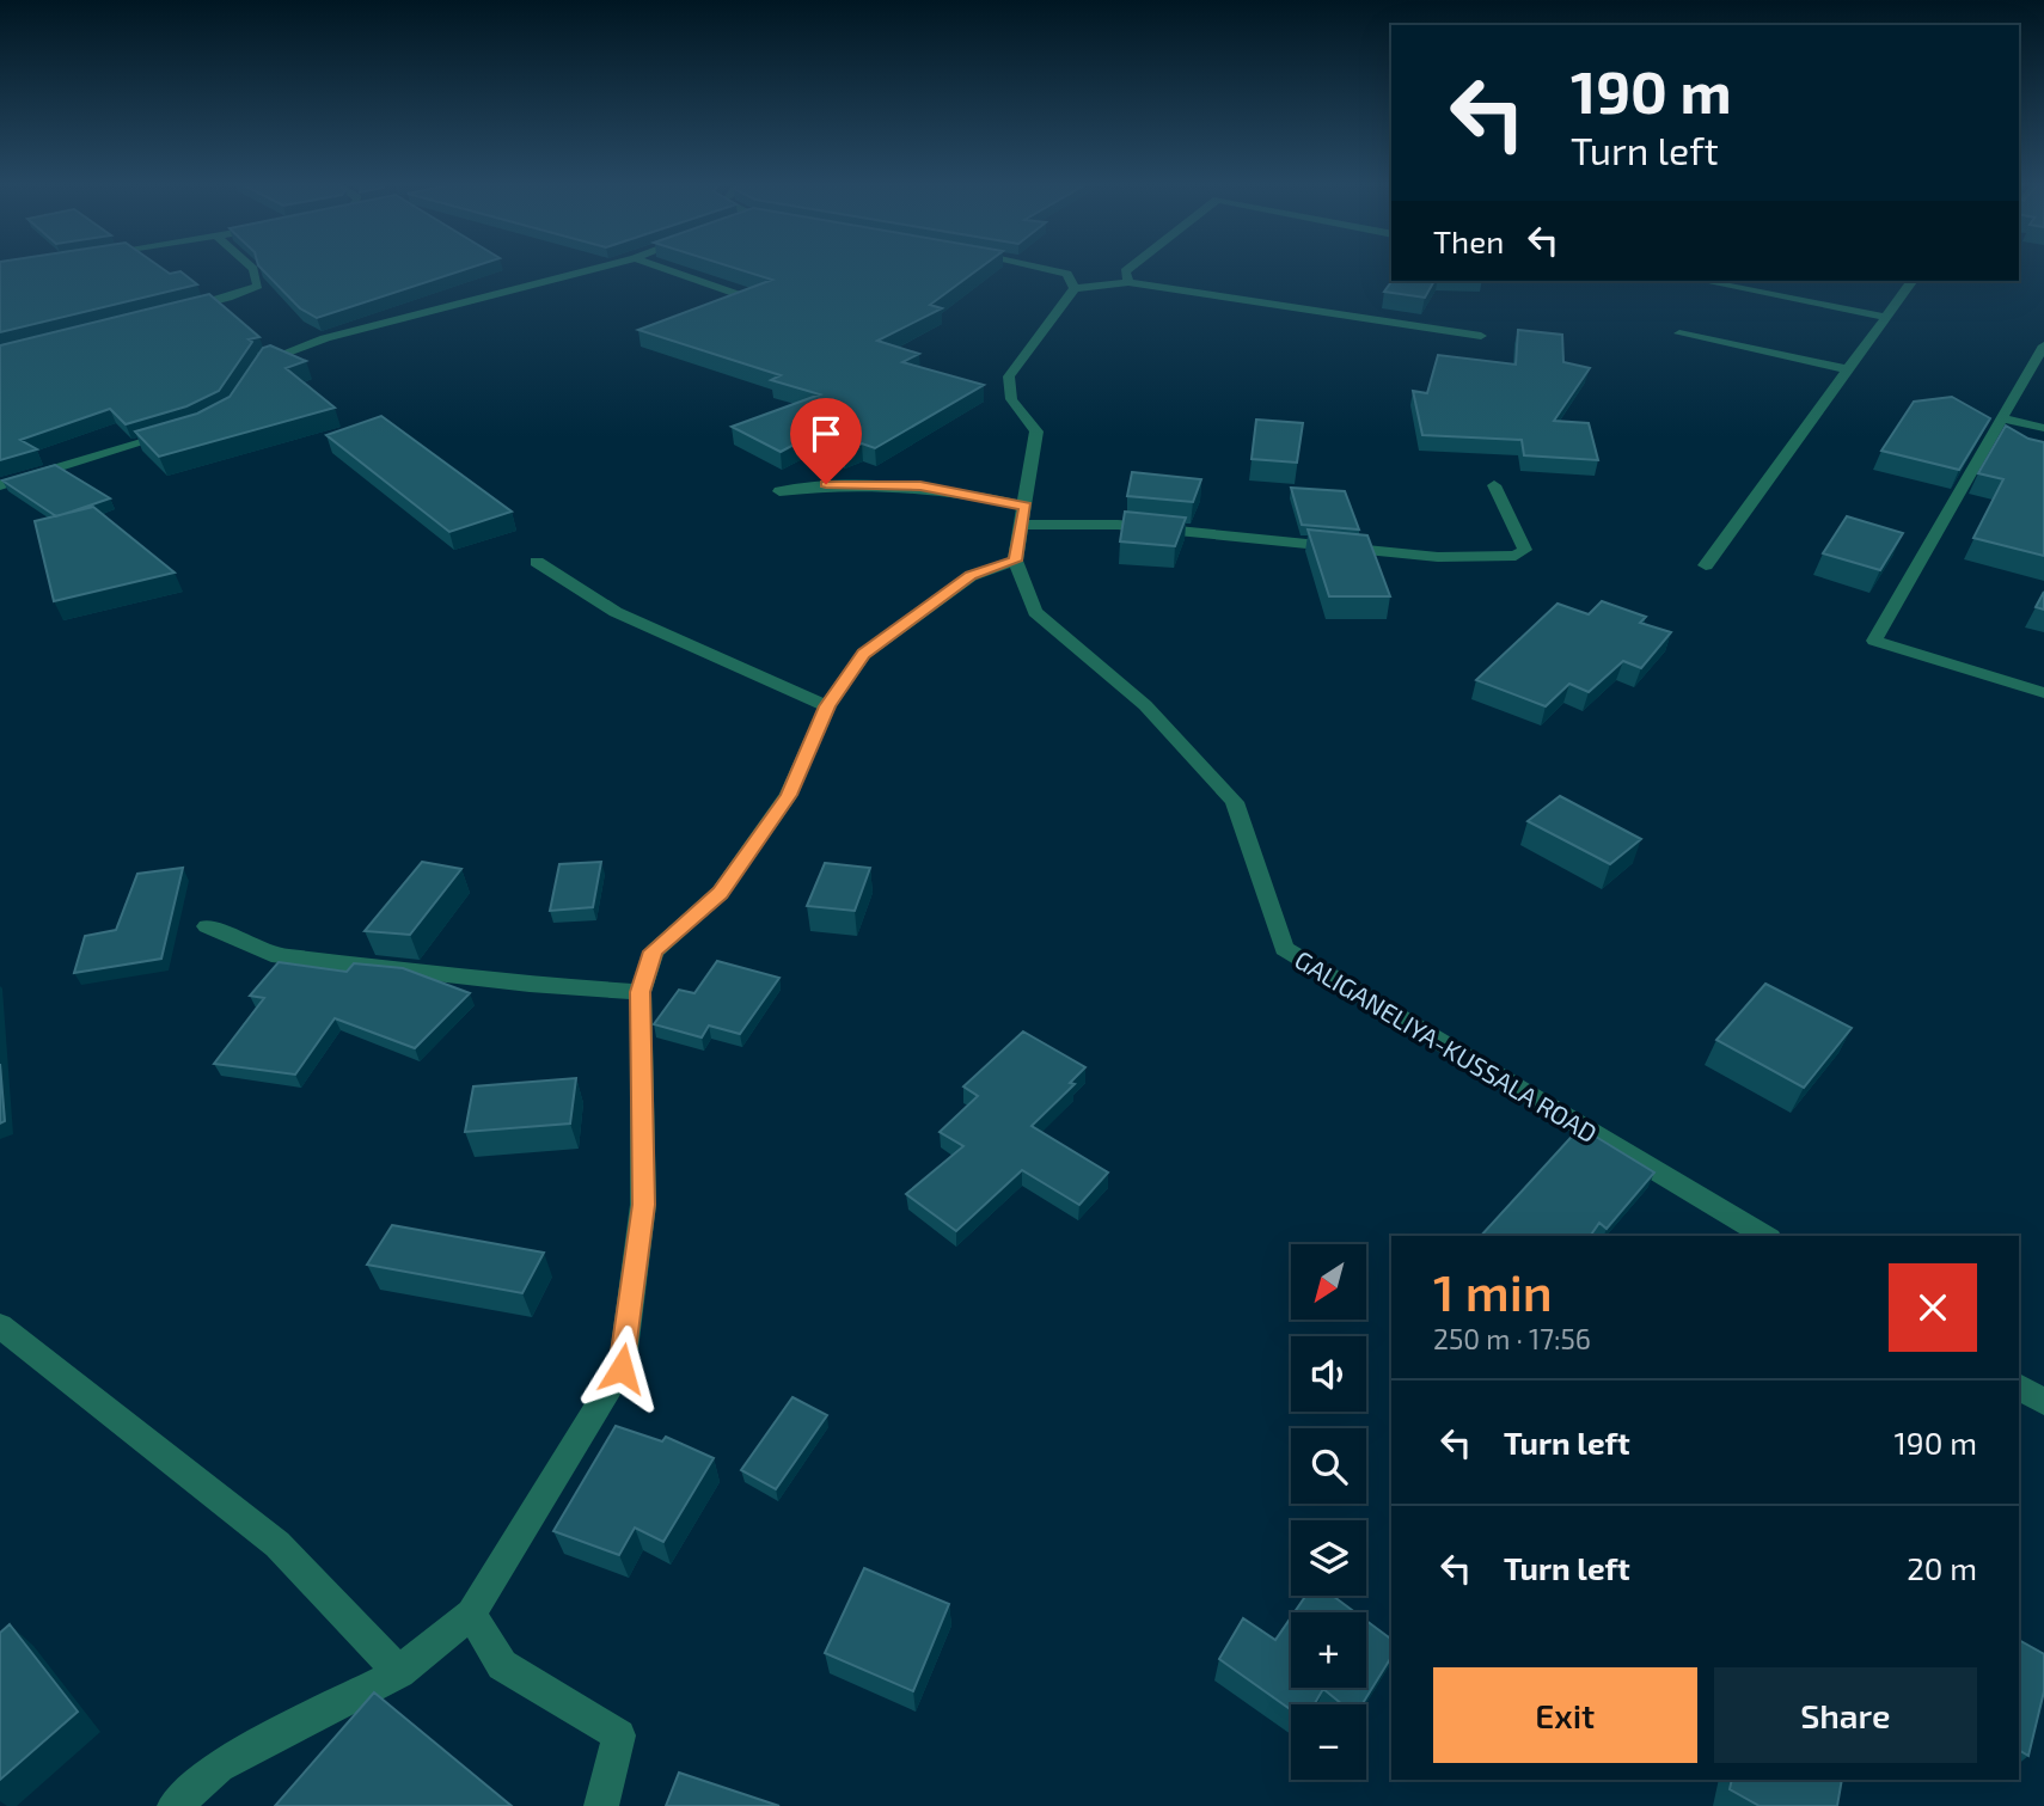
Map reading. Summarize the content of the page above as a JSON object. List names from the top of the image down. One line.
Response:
{"streets":{"street":["GALIGANELIYA-KUSSALA ROAD"]},"north":"bottom left","page":{"turn":["190 m","Turn left"],"then":"Then","heading":["1 min","250 m · 17:56"],"map_buttons":["+","−"],"list":[{"name":"Turn left","value":"190 m"},{"name":"Turn left","value":"20 m"}],"buttons":["Exit","Share"]}}
